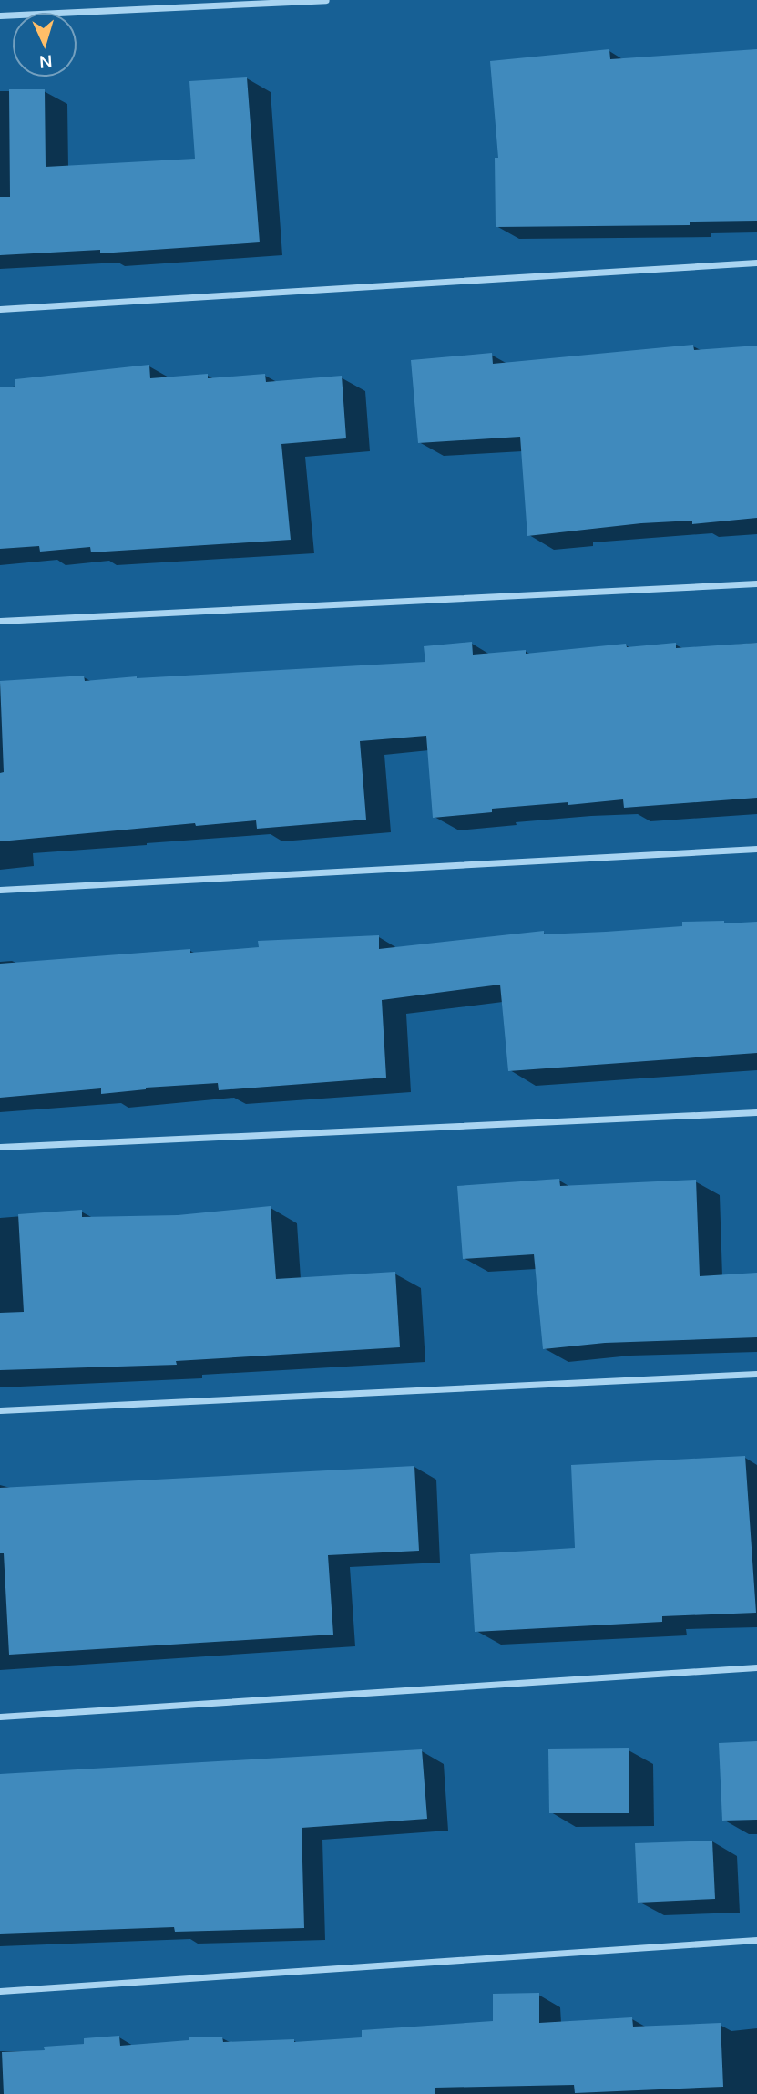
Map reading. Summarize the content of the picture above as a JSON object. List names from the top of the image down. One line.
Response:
{"north":"bottom"}
